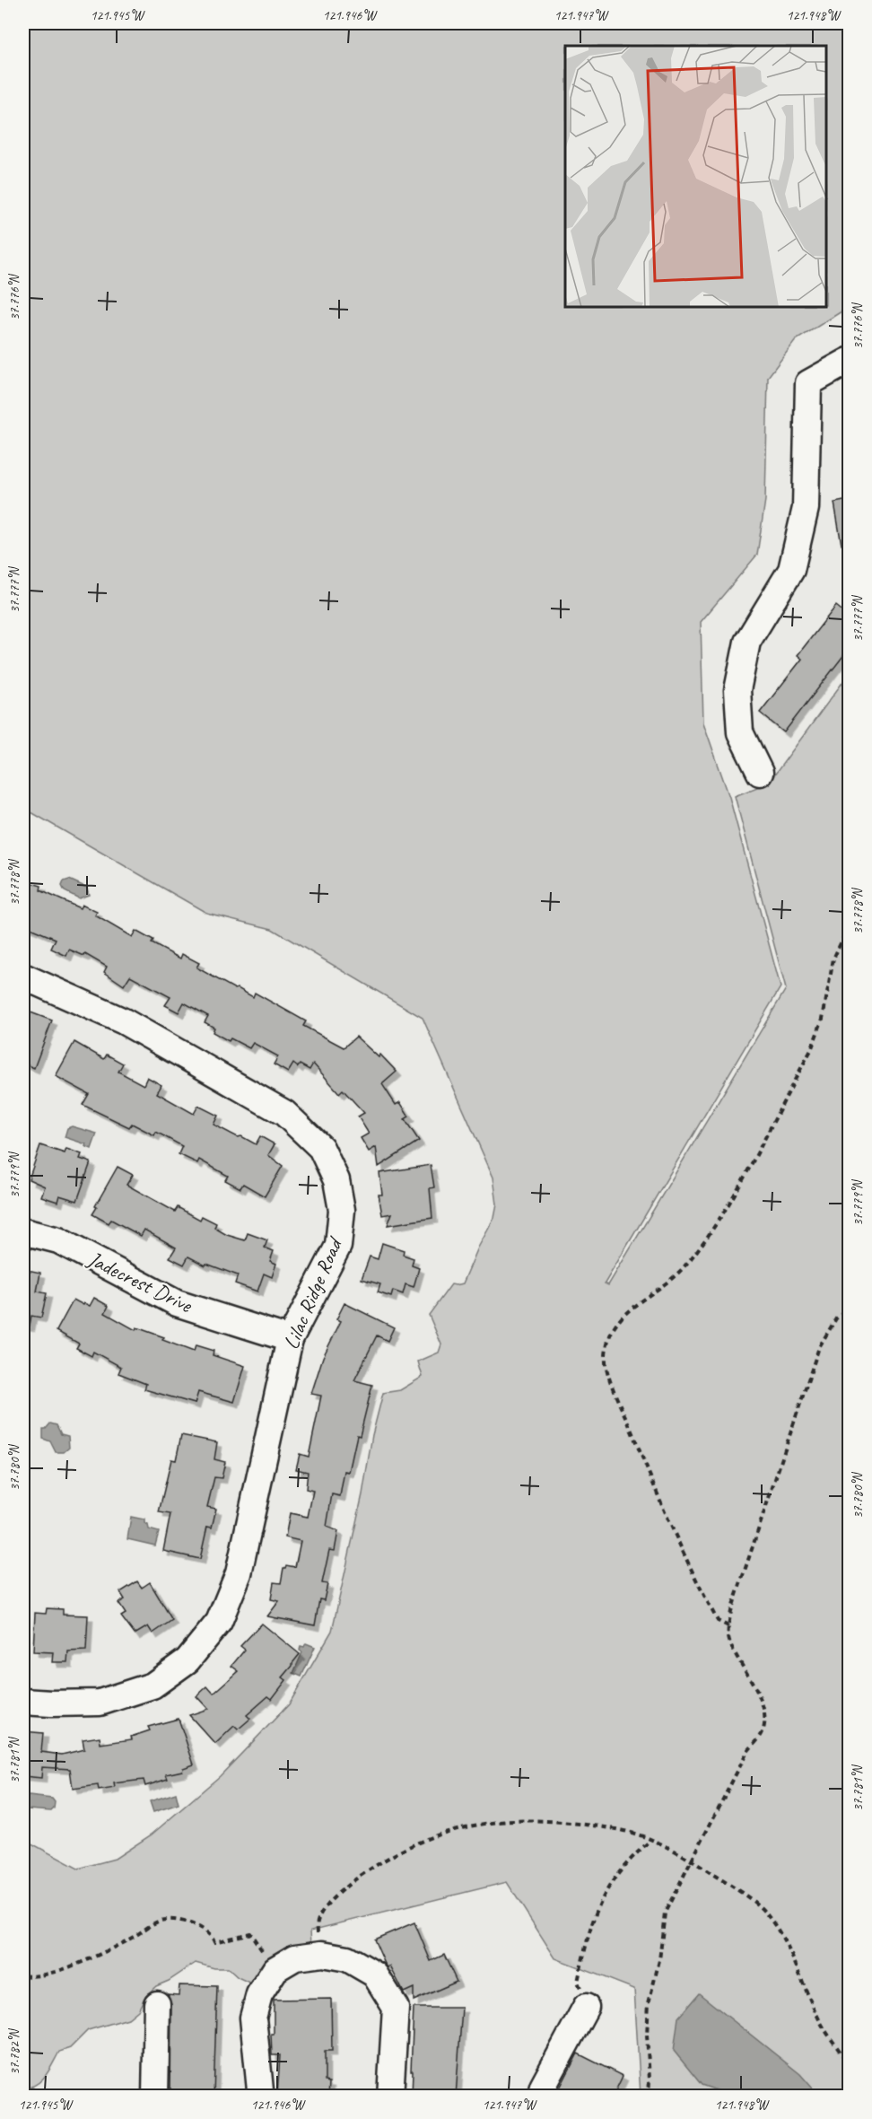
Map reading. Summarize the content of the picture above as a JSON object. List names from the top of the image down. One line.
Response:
{"streets":{"street":["Jadecrest Drive","Lilac Ridge Road"]},"crossings":[["Jadecrest Drive","Lilac Ridge Road"]],"coordinates":["121.945°W","121.946°W","121.947°W","121.948°W","37.776°N","37.777°N","37.778°N","37.779°N","37.780°N","37.781°N","37.782°N"]}
